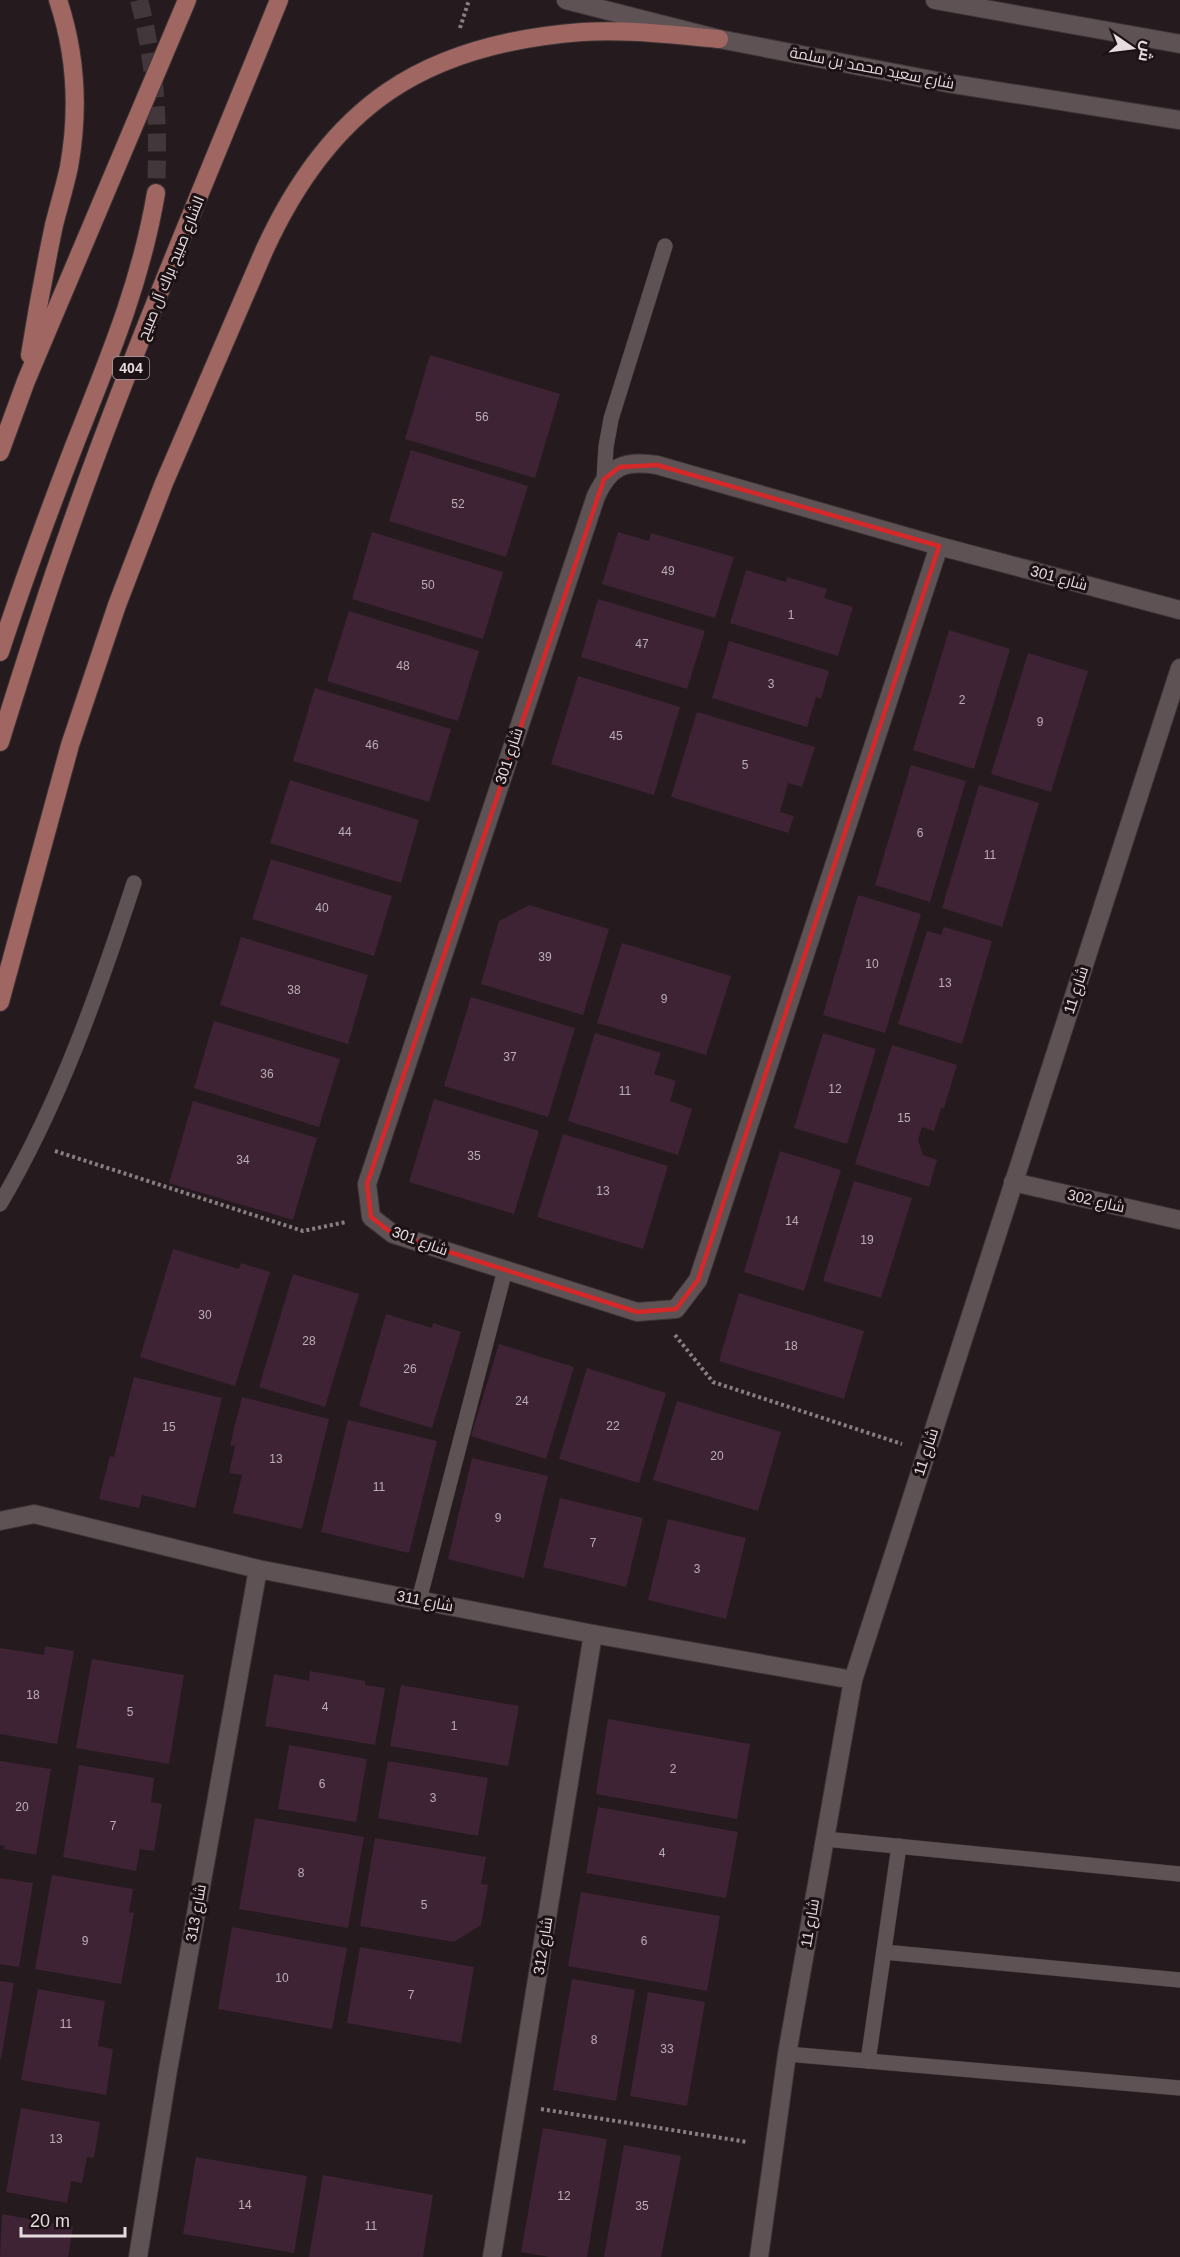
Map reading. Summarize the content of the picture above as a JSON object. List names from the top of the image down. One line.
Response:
{"streets":{"main road":["الشارع صبيح براك آل صبيح","404"],"street":["شارع سعيد محمد بن سلمة","شارع 301","شارع 11","شارع 302","شارع 311","شارع 313","شارع 312"]},"crossings":[["شارع 11","شارع 302"],["شارع 11","شارع 311"],["شارع 311","شارع 313"],["شارع 311","شارع 312"]],"house_numbers":["56","52","49","50","1","47","48","3","2","9","45","46","5","44","6","11","40","39","10","13","38","9","37","36","12","11","15","35","34","13","14","19","30","28","18","26","24","22","15","20","13","11","9","7","3","18","4","5","1","2","6","3","20","7","4","8","5","9","6","10","7","11","8","33","13","12","14","35","11"],"scale_bar":"20 m","north":"right"}
